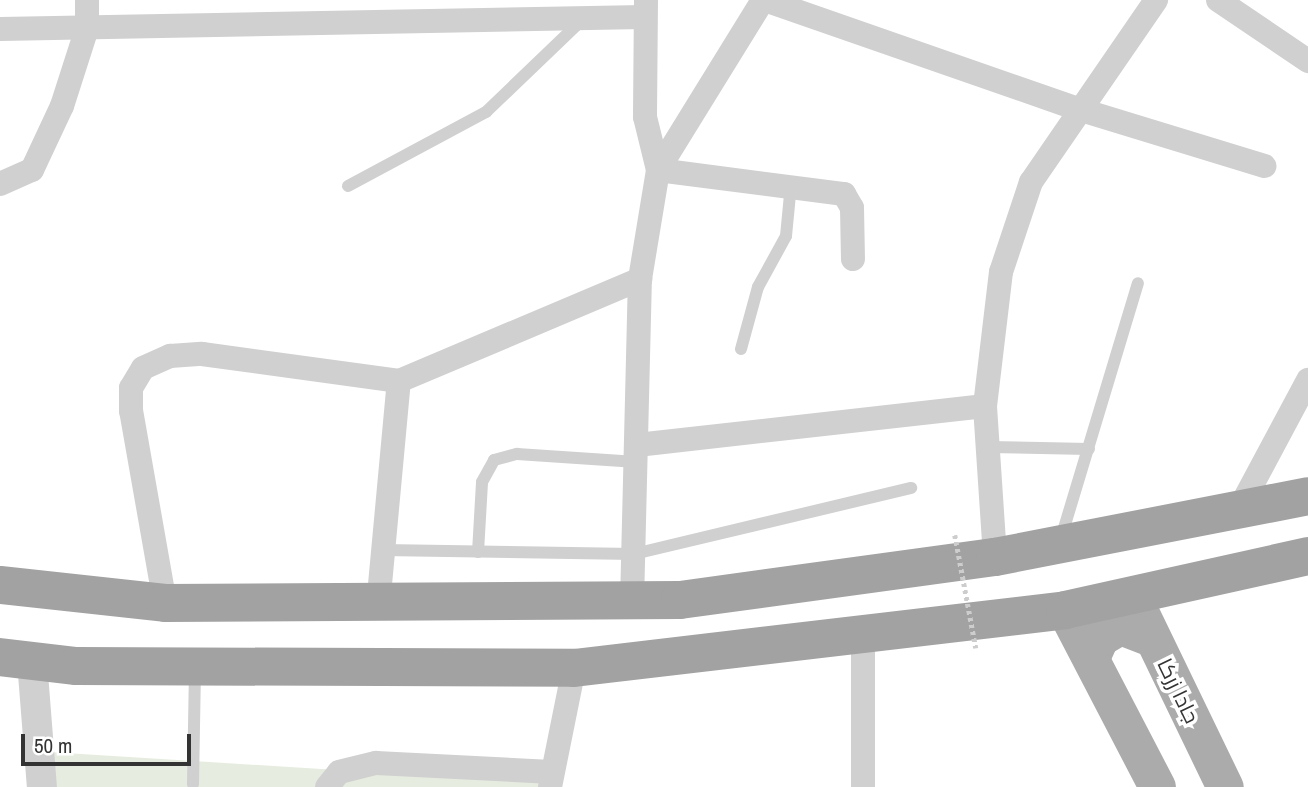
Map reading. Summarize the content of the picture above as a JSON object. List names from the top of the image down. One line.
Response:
{"streets":{"main road":["جادا زرکا"]},"scale_bar":"50 m"}
